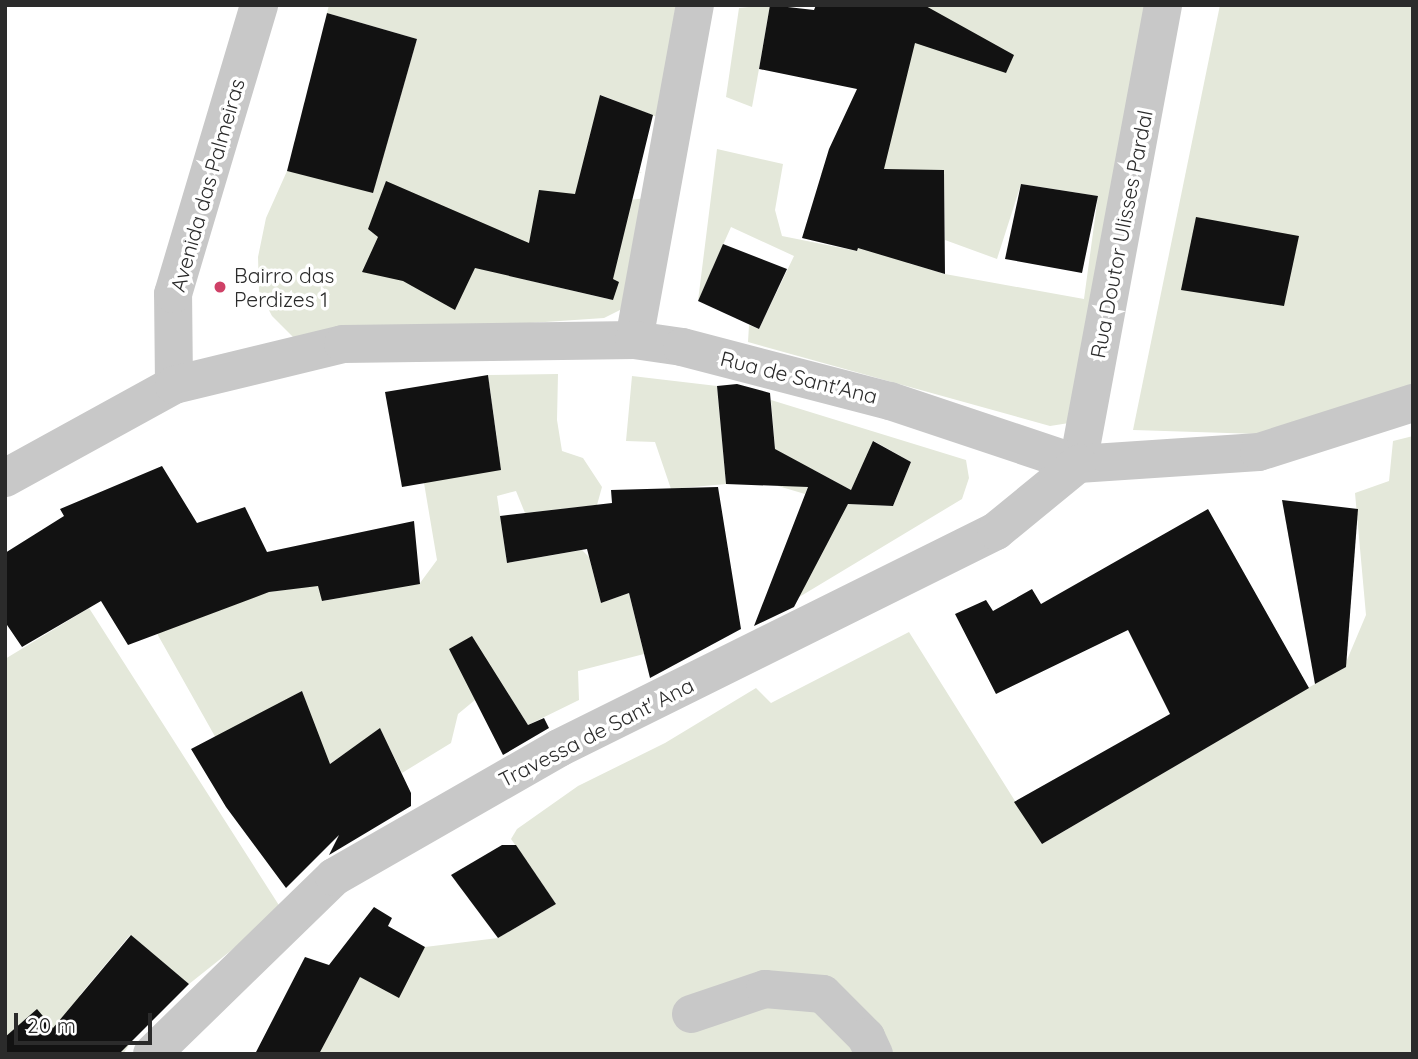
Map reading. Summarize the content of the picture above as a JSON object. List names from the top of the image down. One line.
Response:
{"streets":{"street":["Avenida das Palmeiras","Rua Doutor Ulisses Pardal","Rua de Sant'Ana","Travessa de Sant' Ana"]},"crossings":[["Avenida das Palmeiras","Rua de Sant'Ana"],["Rua Doutor Ulisses Pardal","Rua de Sant'Ana"],["Rua Doutor Ulisses Pardal","Travessa de Sant' Ana"],["Rua de Sant'Ana","Travessa de Sant' Ana"]],"places":["Bairro das Perdizes 1"],"scale_bar":"20 m"}
